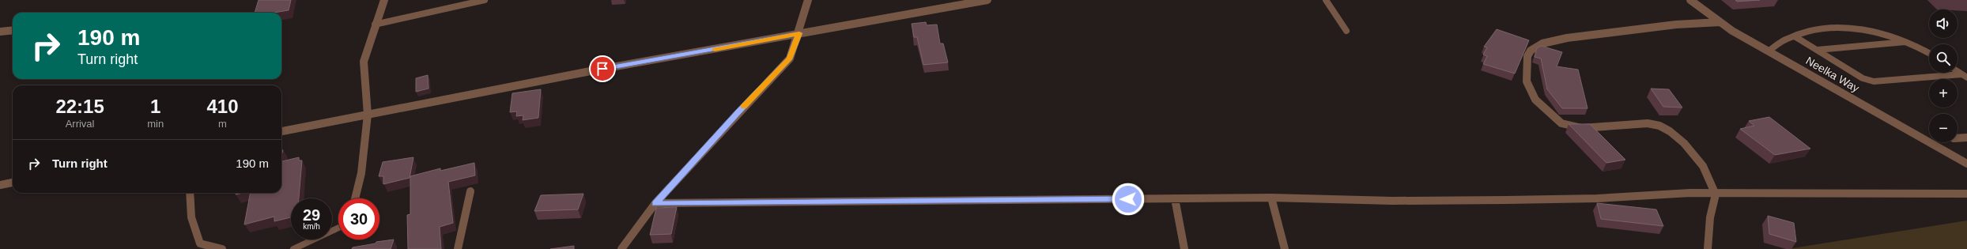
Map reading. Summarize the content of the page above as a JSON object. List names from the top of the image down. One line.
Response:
{"streets":{"street":["Neelka Way"]},"page":{"map_buttons":["+","−"],"turn":["190 m","Turn right"],"eta":["22:15","Arrival","1","min","410","m"],"list":[{"name":"Turn right","value":"190 m"}],"speed":"29 km/h","limit":"30"}}
